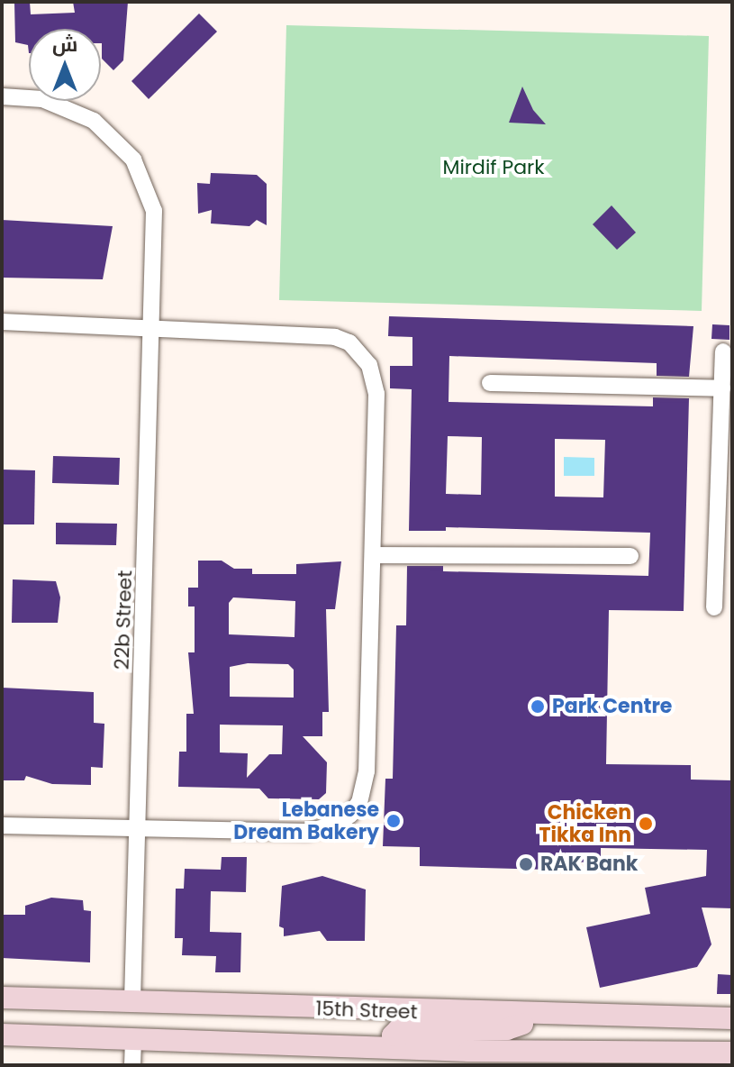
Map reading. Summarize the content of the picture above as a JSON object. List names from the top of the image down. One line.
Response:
{"streets":{"street":["22b Street","15th Street"]},"crossings":[["22b Street","15th Street"]],"parks":["Mirdif Park"],"places":["Park Centre","Lebanese Dream Bakery","Chicken Tikka Inn","RAK Bank"],"north":"top"}
